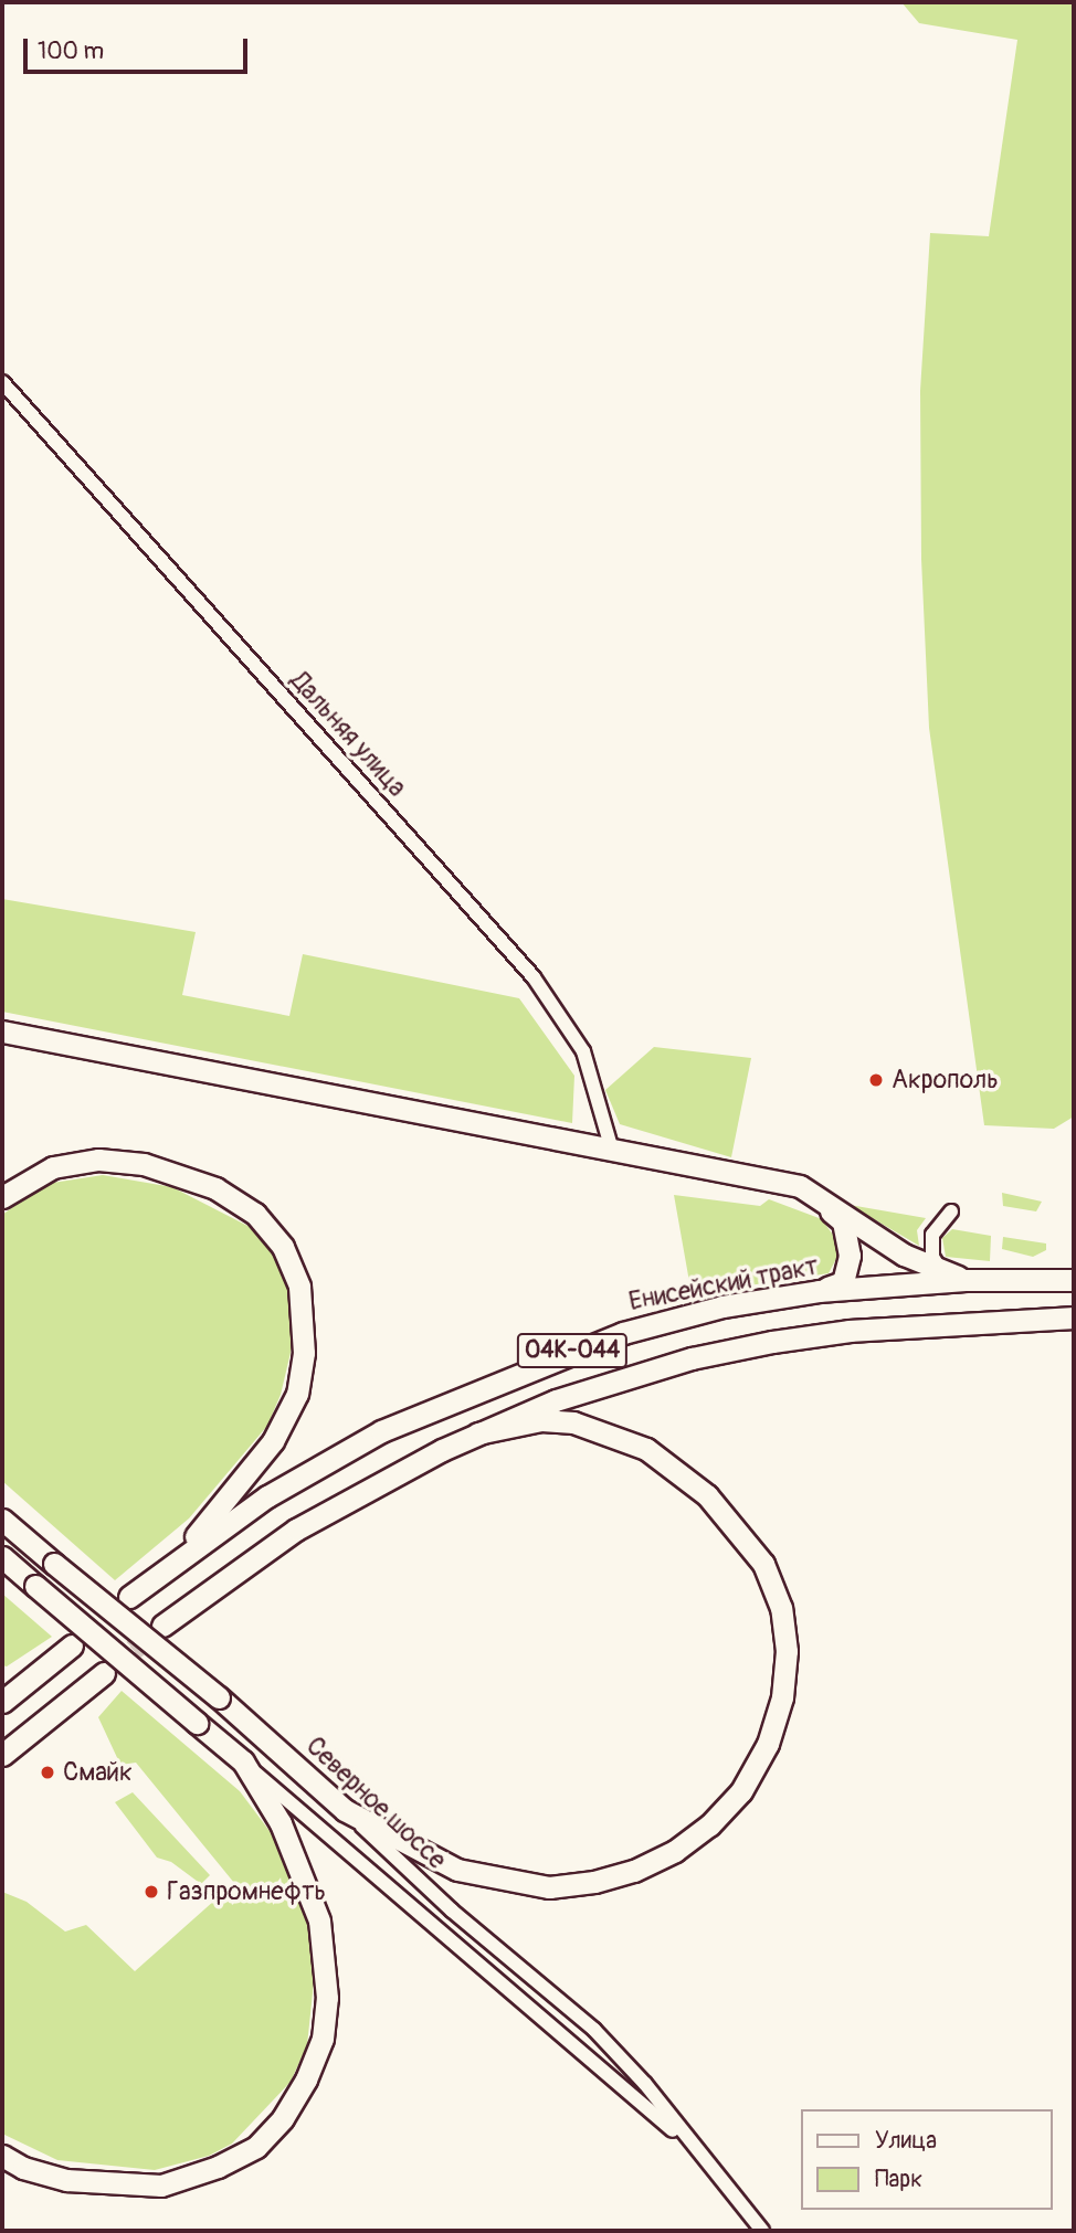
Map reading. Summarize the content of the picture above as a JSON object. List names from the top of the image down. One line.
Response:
{"streets":{"main road":["Енисейский тракт","04К-044","Северное шоссе"],"street":["Дальняя улица"]},"places":["Акрополь","Смайк","Газпромнефть"],"legend":["Улица","Парк"],"scale_bar":"100 m"}
